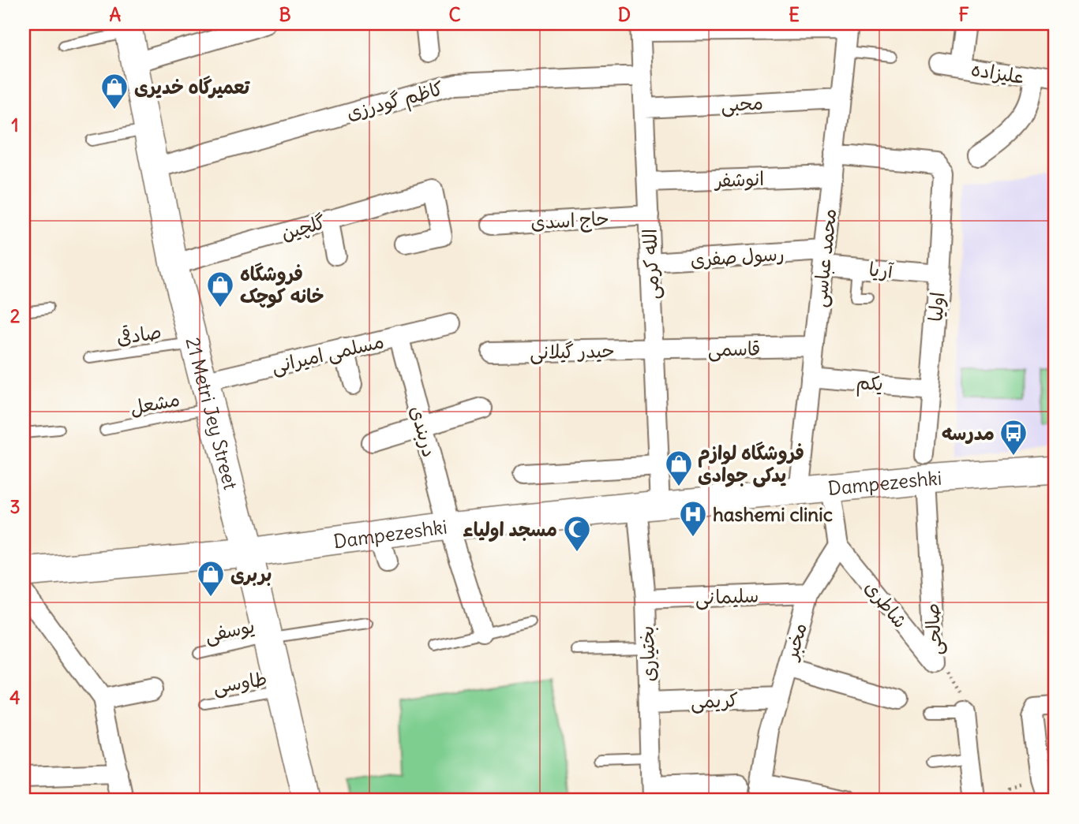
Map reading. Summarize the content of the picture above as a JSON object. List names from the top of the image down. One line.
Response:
{"streets":{"main road":["21 Metri Jey Street","Dampezeshki"],"street":["علیزاده","کاظم گودرزی","محبی","انوشفر","حاج اسدی","گلچین","رسول صفری","محمد عباسی","الله کرمی","آریا","اولیا","قاسمی","حیدر گیلانی","مسلمی امیرانی","یکم","دربندی","سلیمانی","شاطری","صالحی","مخبر","بختیاری","کریمی"],"lane":["صادقی","مشعل","یوسفی","طاوسی"]},"crossings":[["کاظم گودرزی","الله کرمی"],["کاظم گودرزی","21 Metri Jey Street"],["محبی","محمد عباسی"],["محبی","الله کرمی"],["انوشفر","محمد عباسی"],["انوشفر","الله کرمی"],["حاج اسدی","الله کرمی"],["گلچین","21 Metri Jey Street"],["رسول صفری","محمد عباسی"],["رسول صفری","الله کرمی"],["رسول صفری","آریا"],["محمد عباسی","آریا"],["محمد عباسی","اولیا"],["محمد عباسی","قاسمی"],["محمد عباسی","یکم"],["محمد عباسی","Dampezeshki"],["الله کرمی","قاسمی"],["الله کرمی","حیدر گیلانی"],["الله کرمی","Dampezeshki"],["الله کرمی","بختیاری"],["آریا","اولیا"],["اولیا","یکم"],["اولیا","Dampezeshki"],["اولیا","صالحی"],["صادقی","21 Metri Jey Street"],["قاسمی","حیدر گیلانی"],["مسلمی امیرانی","مشعل"],["مسلمی امیرانی","21 Metri Jey Street"],["مسلمی امیرانی","دربندی"],["مشعل","21 Metri Jey Street"],["21 Metri Jey Street","Dampezeshki"],["21 Metri Jey Street","یوسفی"],["21 Metri Jey Street","طاوسی"],["دربندی","Dampezeshki"],["Dampezeshki","صالحی"],["Dampezeshki","بختیاری"],["سلیمانی","مخبر"],["سلیمانی","بختیاری"],["شاطری","صالحی"],["شاطری","مخبر"],["مخبر","کریمی"],["بختیاری","کریمی"]],"places":{"shop":["تعمیرگاه خدیری","فروشگاه خانه کوچک","فروشگاه لوازم یدکی جوادی","بربری"],"bus stop":["مدرسه"],"hospital":["hashemi clinic"],"mosque":["مسجد اولیاء"]},"grid":{"columns":["A","B","C","D","E","F"],"rows":["1","2","3","4"]}}
